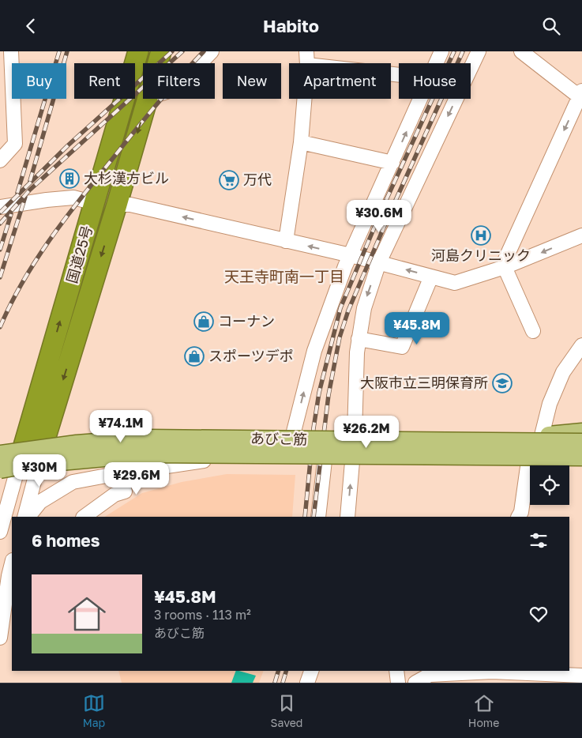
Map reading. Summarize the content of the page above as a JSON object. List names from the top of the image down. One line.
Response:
{"streets":{"highway":["国道25号"],"main road":["あびこ筋"]},"districts":["天王寺町南一丁目"],"places":{"building":["大杉漢方ビル"],"supermarket":["万代"],"hospital":["河島クリニック"],"shop":["コーナン","スポーツデポ"],"school or university":["大阪市立三明保育所"]},"page":{"header":"Habito","chip":["Buy","Rent","Filters","New","Apartment","House"],"price":["¥30.6M","¥45.8M","¥74.1M","¥26.2M","¥30M","¥29.6M"],"heading":"6 homes","list":[{"name":"¥45.8M","note":"3 rooms · 113 m² · あびこ筋"}],"tabs":["Map","Saved","Home"]}}
